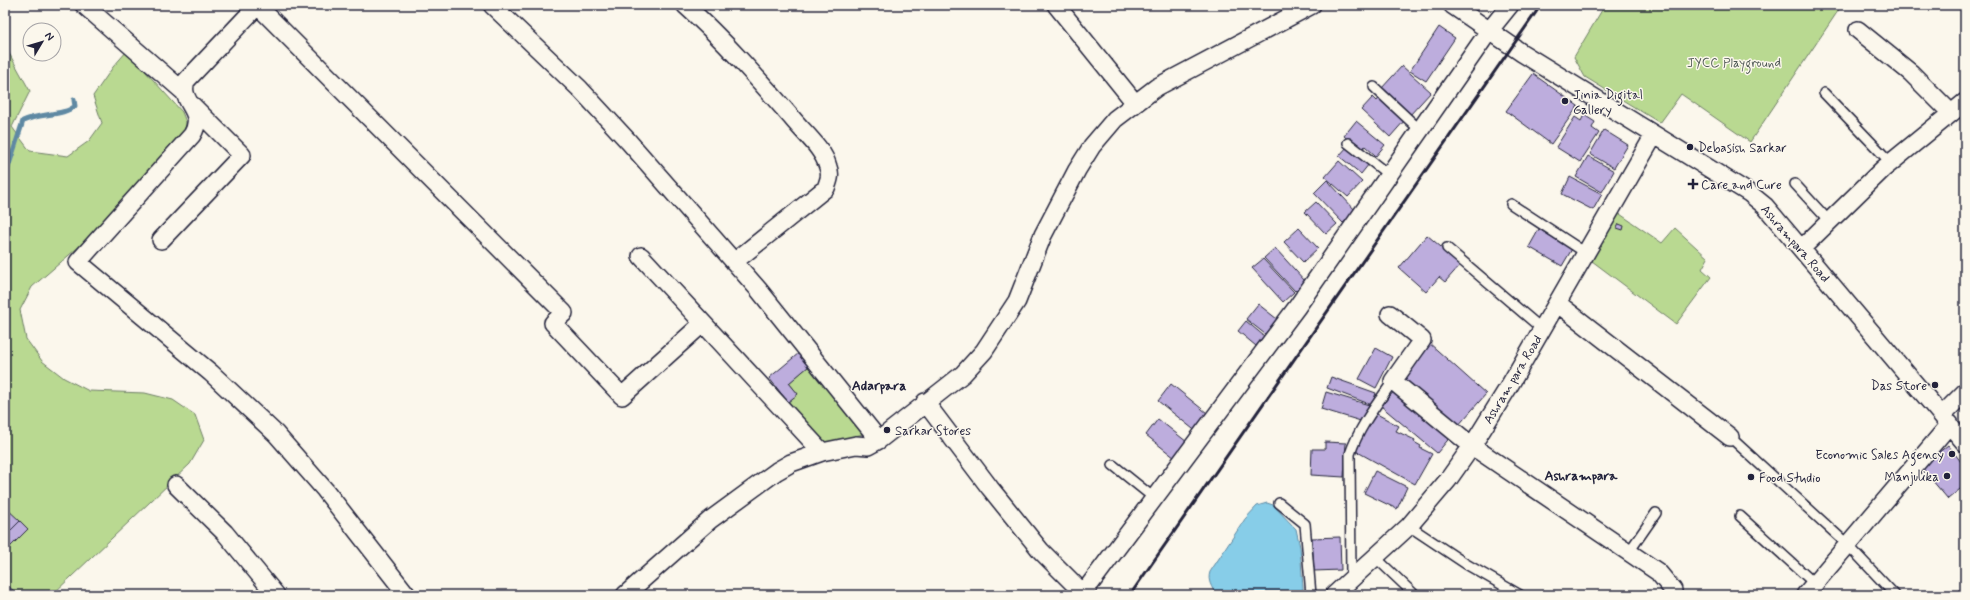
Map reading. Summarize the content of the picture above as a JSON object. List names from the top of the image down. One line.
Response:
{"streets":{"street":["Ashrampara Road","Ashram para Road"]},"crossings":[["Ashrampara Road","Ashram para Road"]],"districts":["Adarpara","Ashrampara"],"parks":["JYCC Playground"],"places":{"other":["Jinia Digital Gallery","Debasish Sarkar","Das Store","Sarkar Stores","Economic Sales Agency","Manjulika","Food Studio"],"health":["Care and Cure"]},"north":"top right"}
